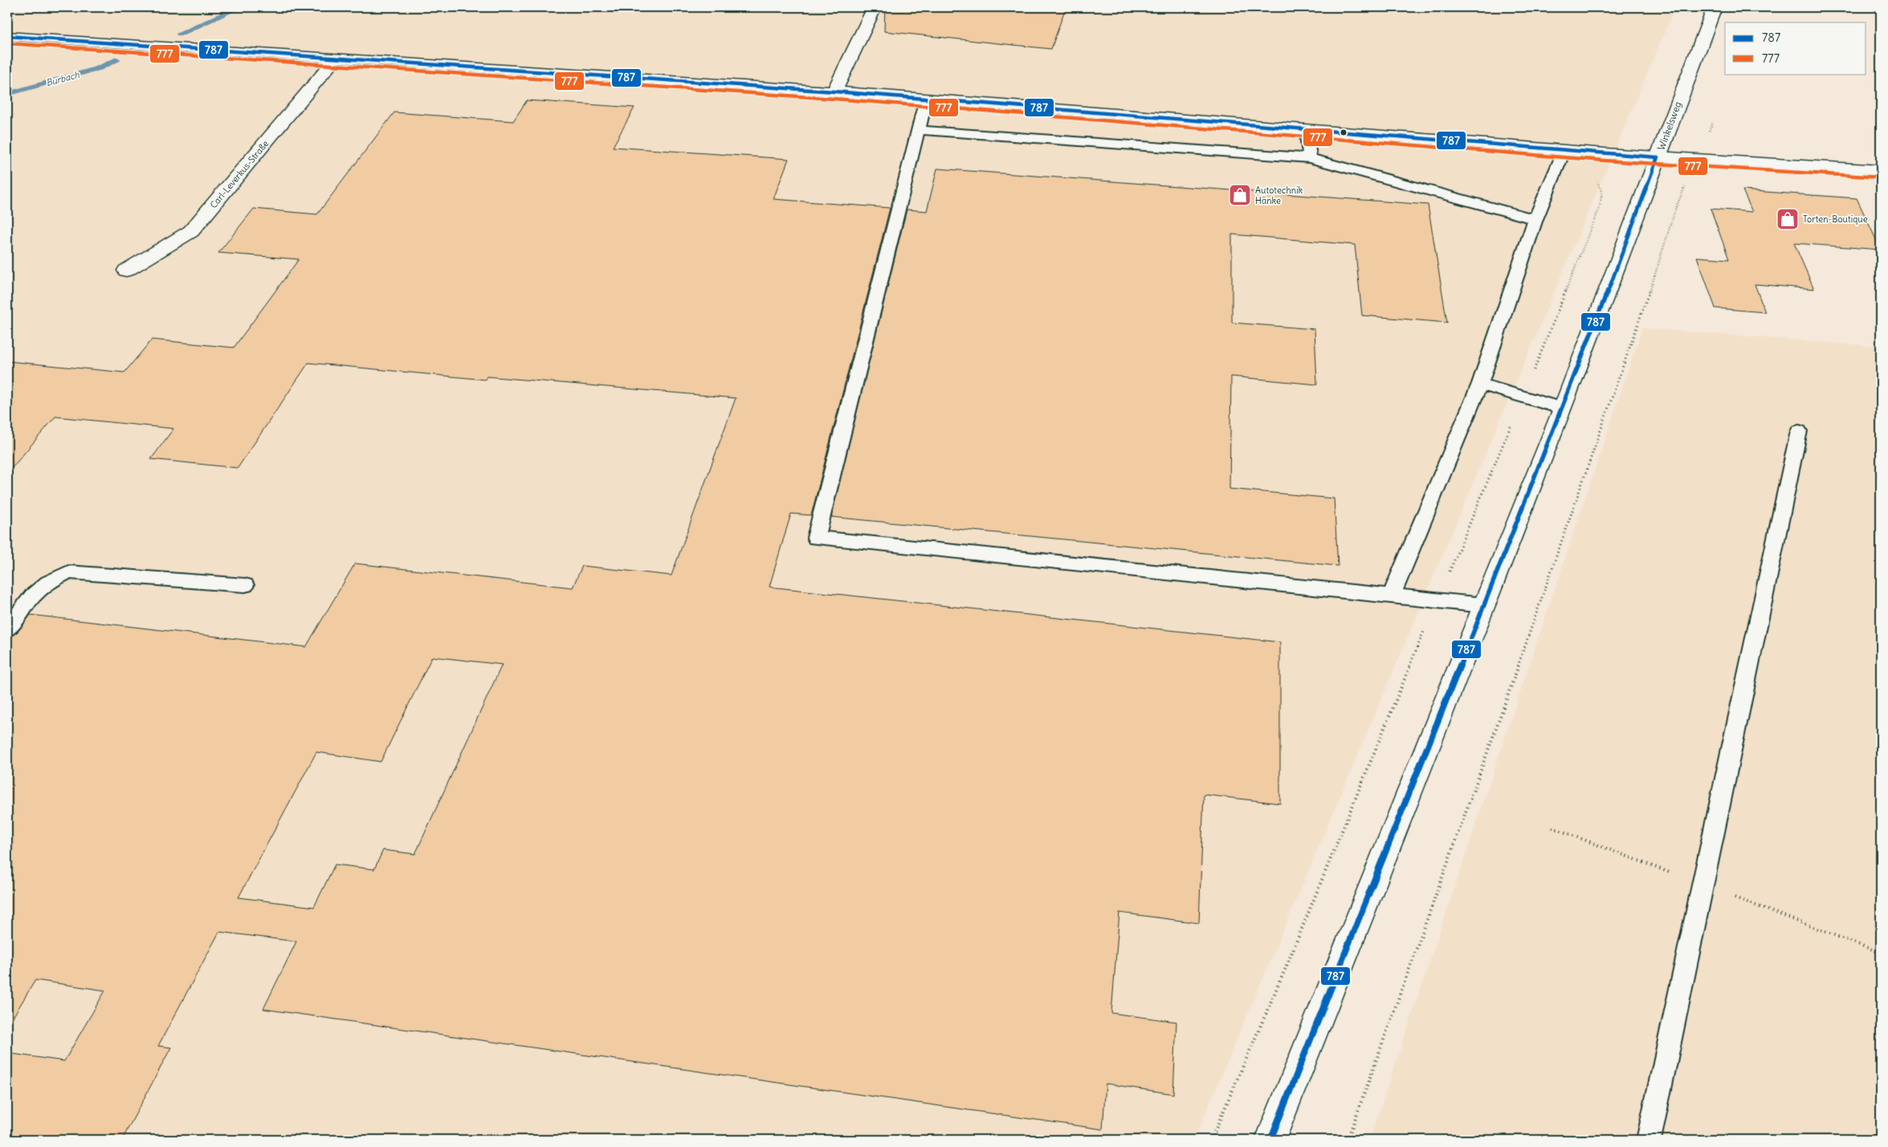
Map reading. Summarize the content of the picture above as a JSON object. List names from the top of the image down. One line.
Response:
{"streets":{"street":["Winkelsweg","Carl-Leverkus-Straße"]},"water":["Burbach"],"places":{"shop":["Autotechnik Hänke","Torten-Boutique"]},"lines":["transit line 787","transit line 777"],"legend":["787","777"]}
